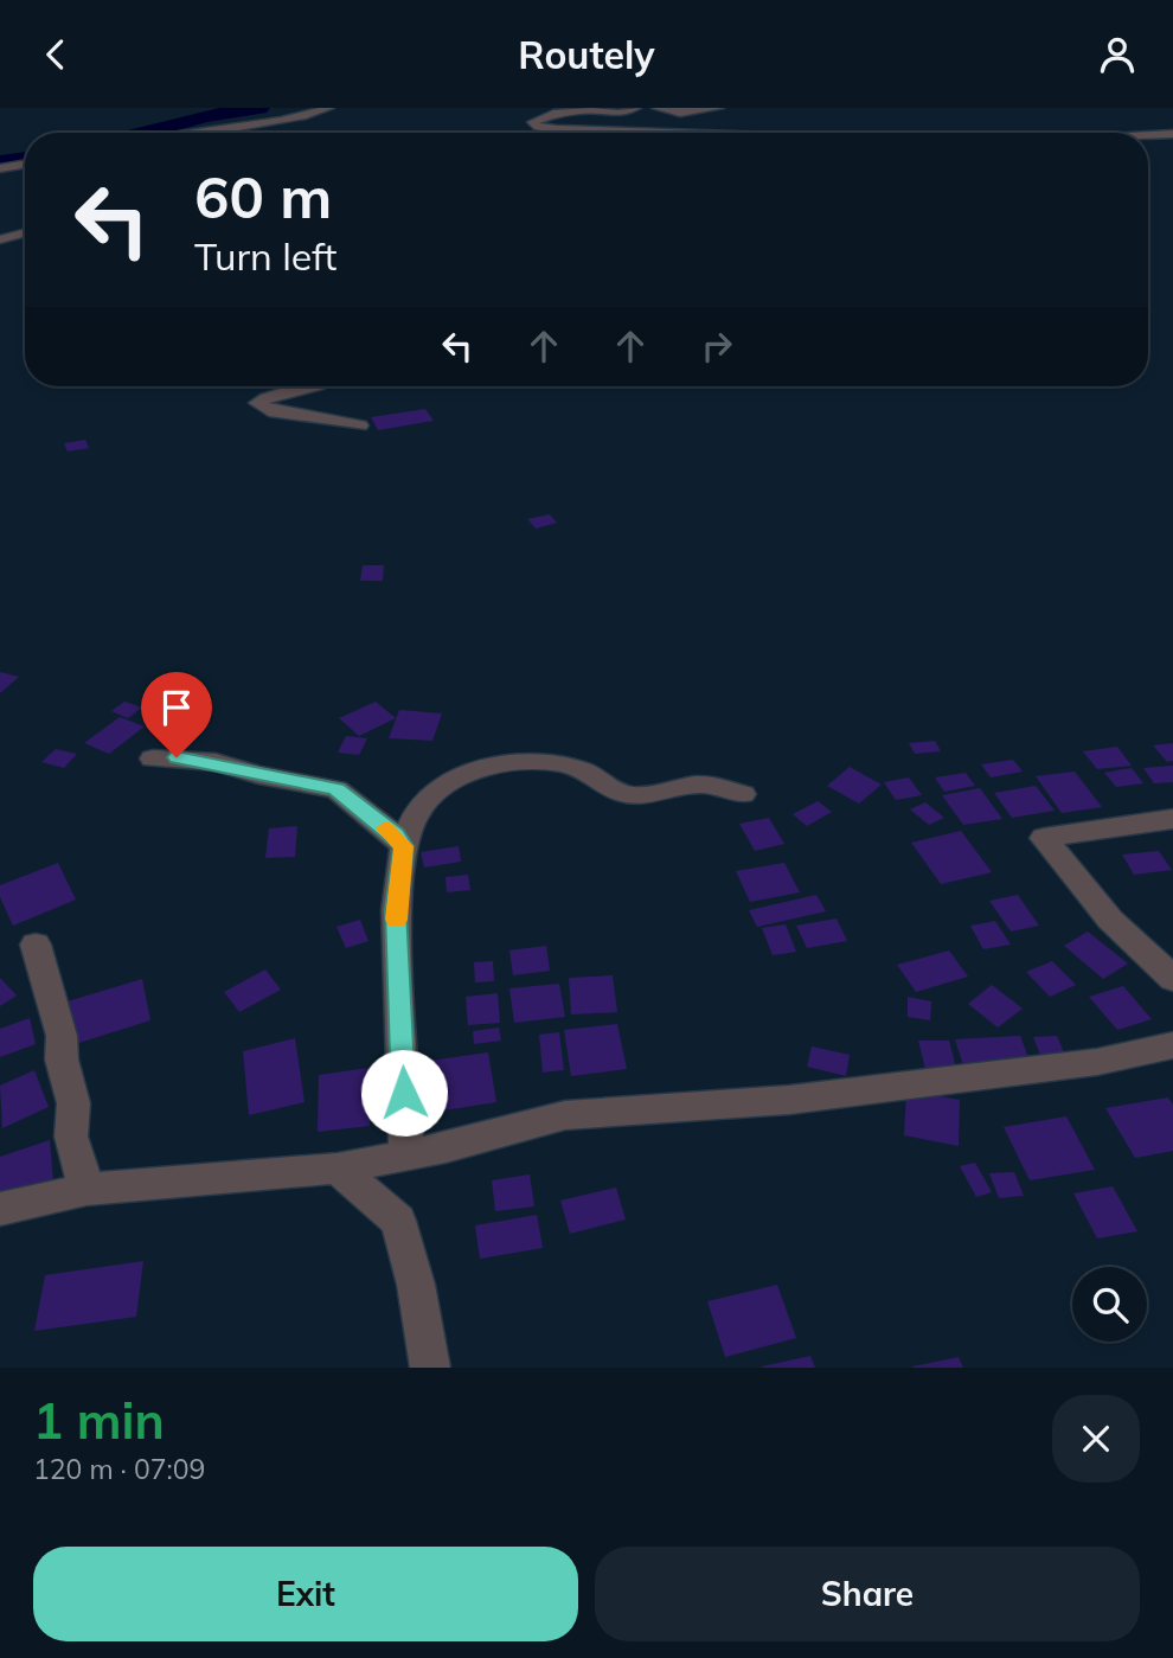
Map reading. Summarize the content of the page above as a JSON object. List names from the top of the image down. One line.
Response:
{"page":{"header":"Routely","turn":["60 m","Turn left"],"heading":["1 min","120 m · 07:09"],"buttons":["Exit","Share"]}}
